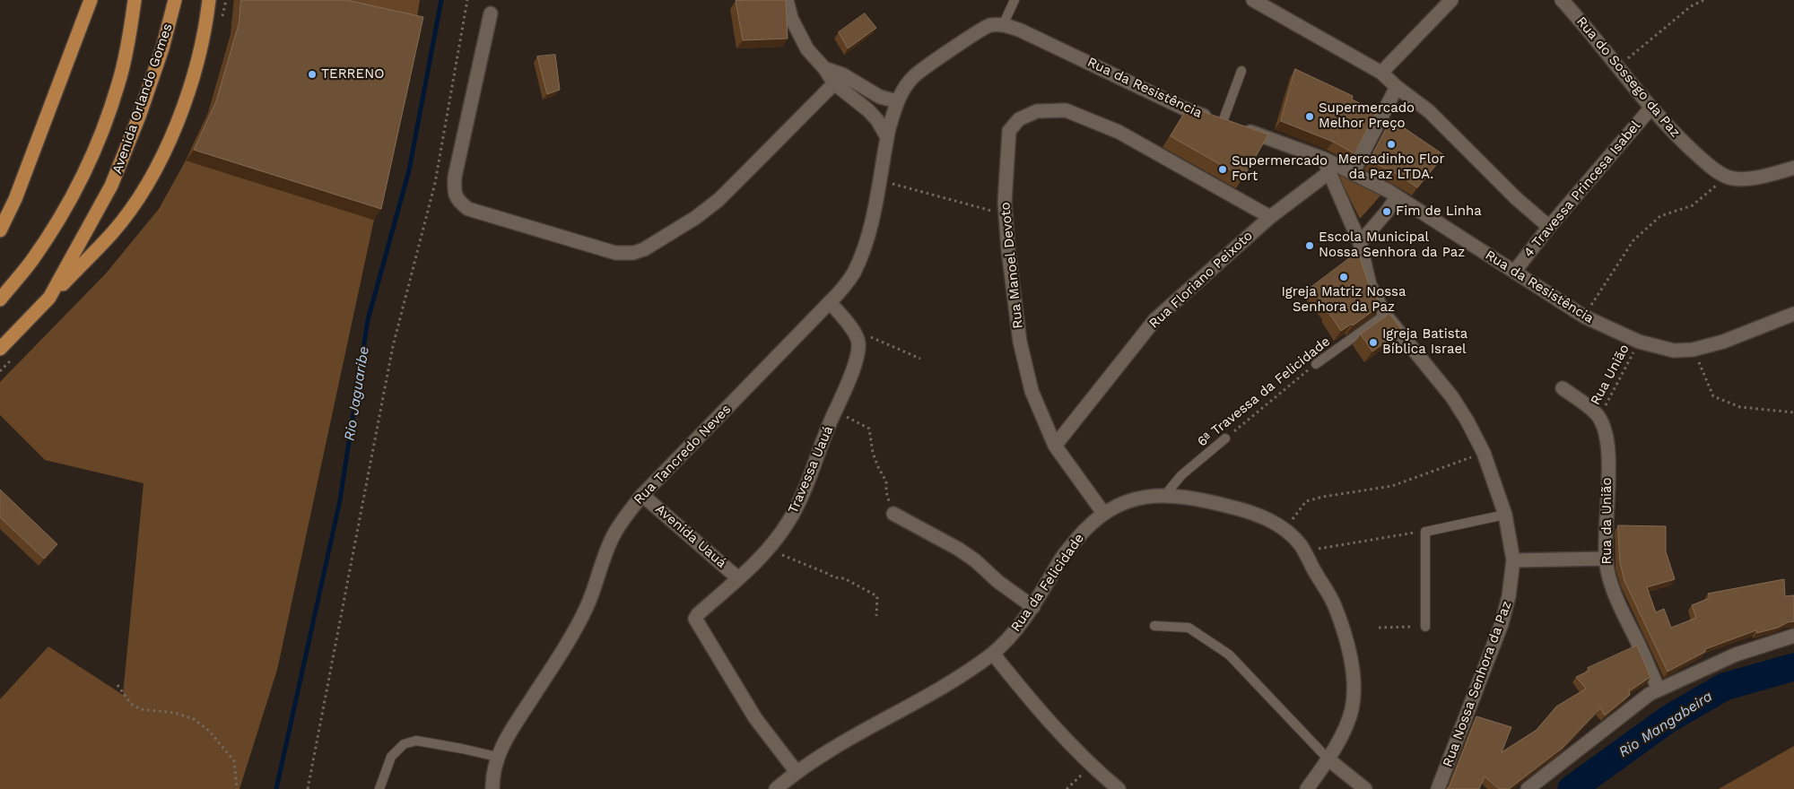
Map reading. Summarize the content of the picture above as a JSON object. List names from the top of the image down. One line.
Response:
{"streets":{"main road":["Avenida Orlando Gomes"],"street":["Rua do Sossego da Paz","Rua da Resistência","4 Travessa Princesa Isabel","Rua Manoel Devoto","Rua Floriano Peixoto","Rua Tancredo Neves","Travessa Uauá","Rua da União","Avenida Uauá","Rua da Felicidade","Rua Nossa Senhora da Paz"],"lane":["6ª Travessa da Felicidade"],"path":["Rua União"]},"crossings":[["Rua do Sossego da Paz","4 Travessa Princesa Isabel"],["Rua da Resistência","4 Travessa Princesa Isabel"],["Rua da Resistência","Rua União"],["Rua da Resistência","Rua Tancredo Neves"],["Rua da Resistência","Rua Nossa Senhora da Paz"],["Rua Manoel Devoto","Rua Floriano Peixoto"],["Rua Manoel Devoto","Rua da Felicidade"],["Rua Floriano Peixoto","Rua Nossa Senhora da Paz"],["Rua União","Rua da União"],["6ª Travessa da Felicidade","Rua da Felicidade"],["6ª Travessa da Felicidade","Rua Nossa Senhora da Paz"],["Rua Tancredo Neves","Avenida Uauá"],["Travessa Uauá","Avenida Uauá"],["Travessa Uauá","Rua da Felicidade"]],"water":["Rio Jaguaribe","Rio Mangabeira"],"places":["TERRENO","Supermercado Melhor Preço","Mercadinho Flor da Paz LTDA.","Supermercado Fort","Fim de Linha","Escola Municipal Nossa Senhora da Paz","Igreja Matriz Nossa Senhora da Paz","Igreja Batista Bíblica Israel"]}
